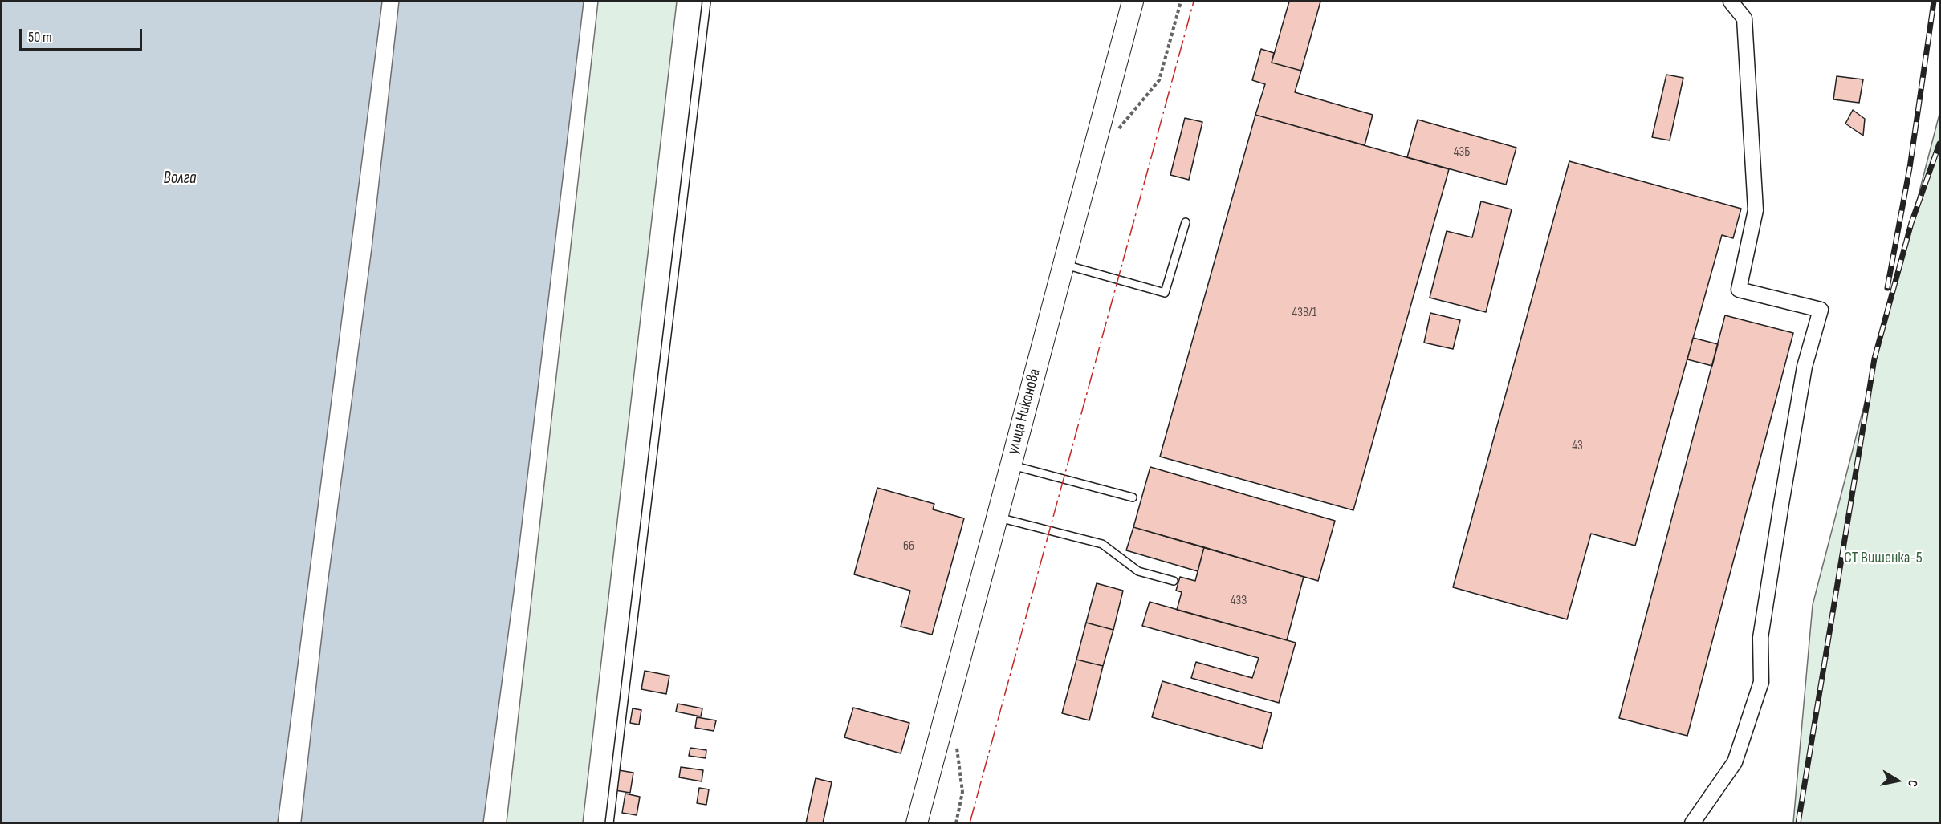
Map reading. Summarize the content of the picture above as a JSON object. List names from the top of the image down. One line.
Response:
{"streets":{"main road":["улица Никонова"]},"water":["Волга"],"parks":["СТ Вишенка-5"],"house_numbers":["43Б","43В/1","43","66","43З"],"scale_bar":"50 m","north":"right"}
